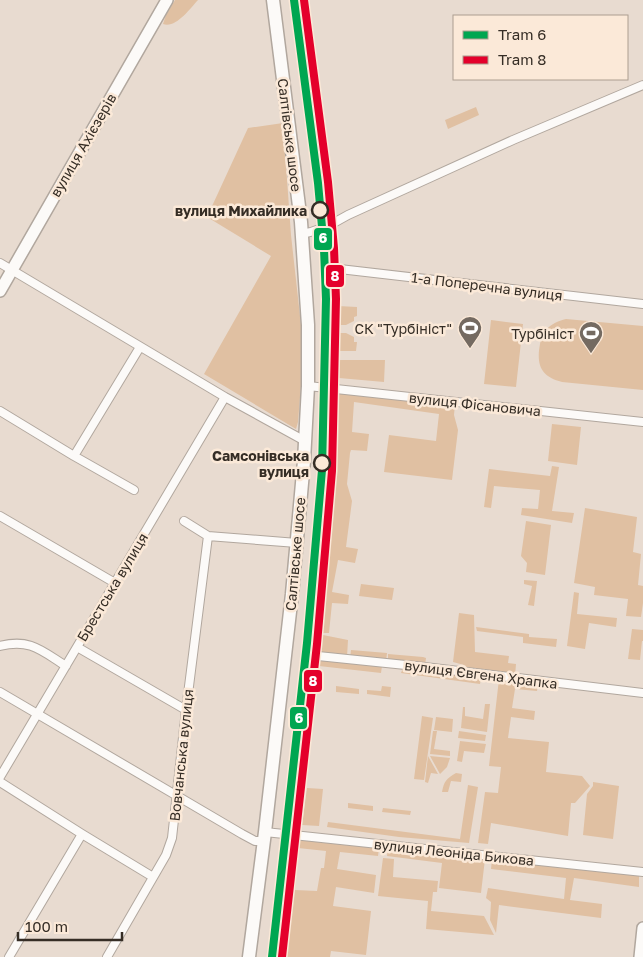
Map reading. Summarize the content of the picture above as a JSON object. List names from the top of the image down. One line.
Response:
{"streets":{"main road":["Салтівське шосе","вулиця Ахієзерів"],"street":["1-а Поперечна вулиця","вулиця Фісановича","Брестська вулиця","вулиця Євгена Храпка","Вовчанська вулиця","вулиця Леоніда Бикова"]},"crossings":[["Салтівське шосе","вулиця Фісановича"],["Салтівське шосе","вулиця Леоніда Бикова"],["Брестська вулиця","вулиця Леоніда Бикова"],["Вовчанська вулиця","вулиця Леоніда Бикова"]],"places":{"other":["вулиця Михайлика","Самсонівська вулиця"],"sports":["СК \"Турбініст\"","Турбініст"]},"lines":["tram line 6","tram line 8"],"legend":["Tram 6","Tram 8"],"scale_bar":"100 m"}
